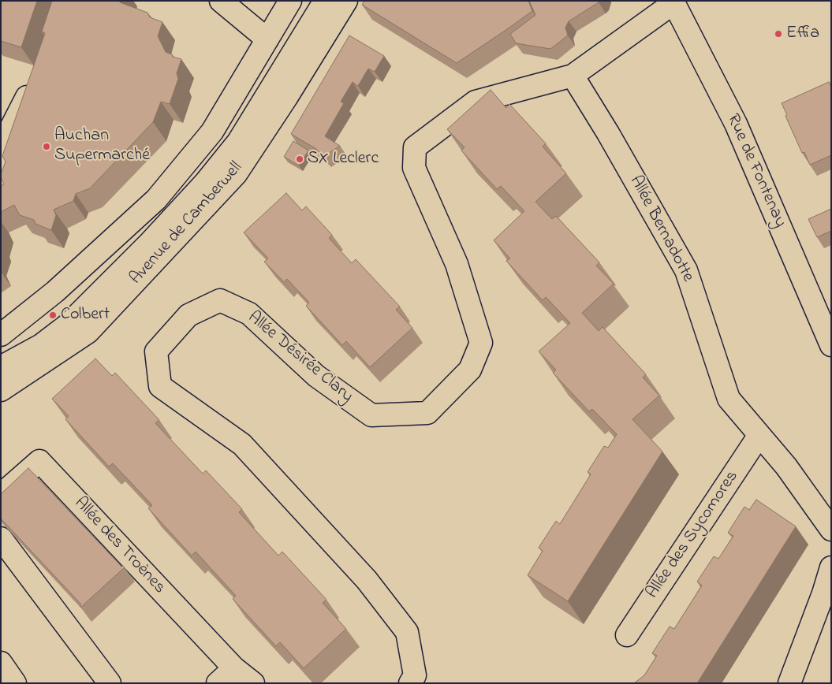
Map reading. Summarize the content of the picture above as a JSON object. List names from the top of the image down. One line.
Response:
{"streets":{"street":["Rue de Fontenay","Avenue de Camberwell","Allée Bernadotte","Allée Désirée Clary","Allée des Sycomores","Allée des Troènes"]},"crossings":[["Allée Bernadotte","Allée Désirée Clary"],["Allée Bernadotte","Allée des Sycomores"]],"places":["Effia","Auchan Supermarché","SX Leclerc","Colbert"]}
